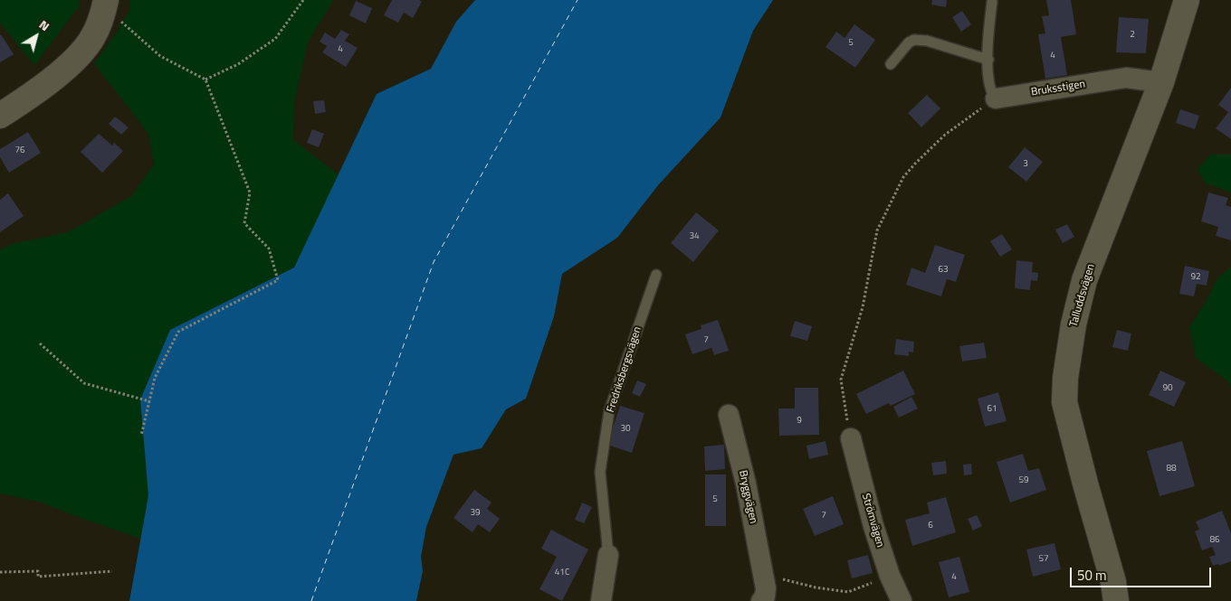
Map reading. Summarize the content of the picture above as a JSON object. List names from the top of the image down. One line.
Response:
{"streets":{"street":["Bruksstigen","Talluddsvägen","Fredriksbergsvägen","Bryggvägen","Strömvägen"]},"crossings":[["Bruksstigen","Talluddsvägen"]],"house_numbers":["2","5","4","4","76","3","34","63","92","7","90","61","9","30","88","59","5","39","7","6","86","57","41C","4"],"scale_bar":"50 m","north":"top right"}
